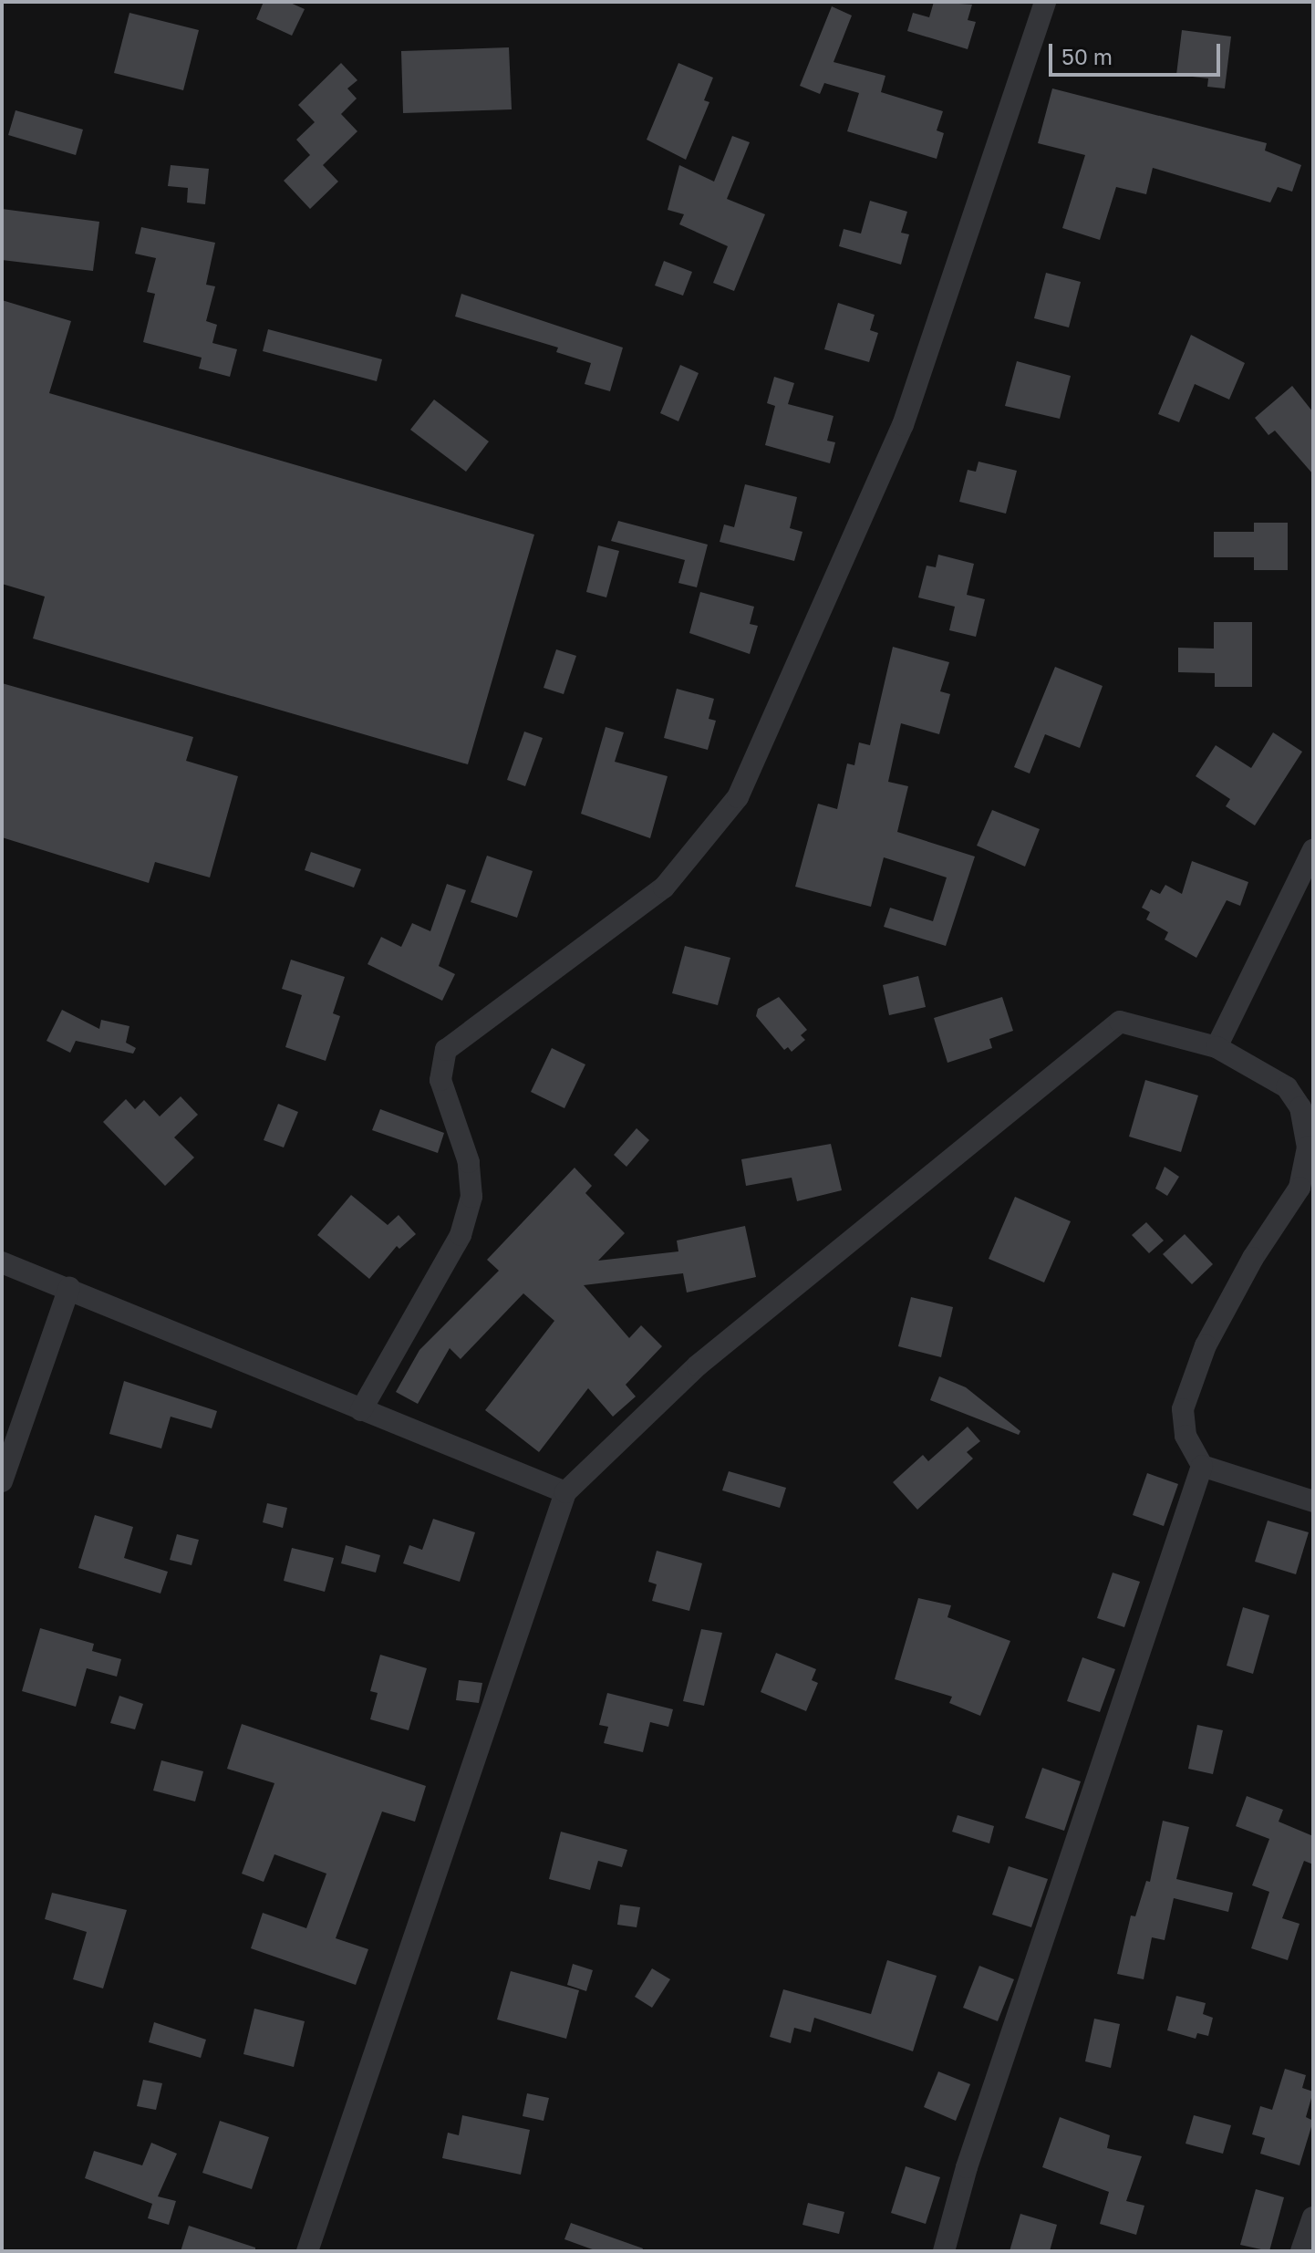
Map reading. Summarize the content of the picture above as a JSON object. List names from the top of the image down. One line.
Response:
{"scale_bar":"50 m"}
